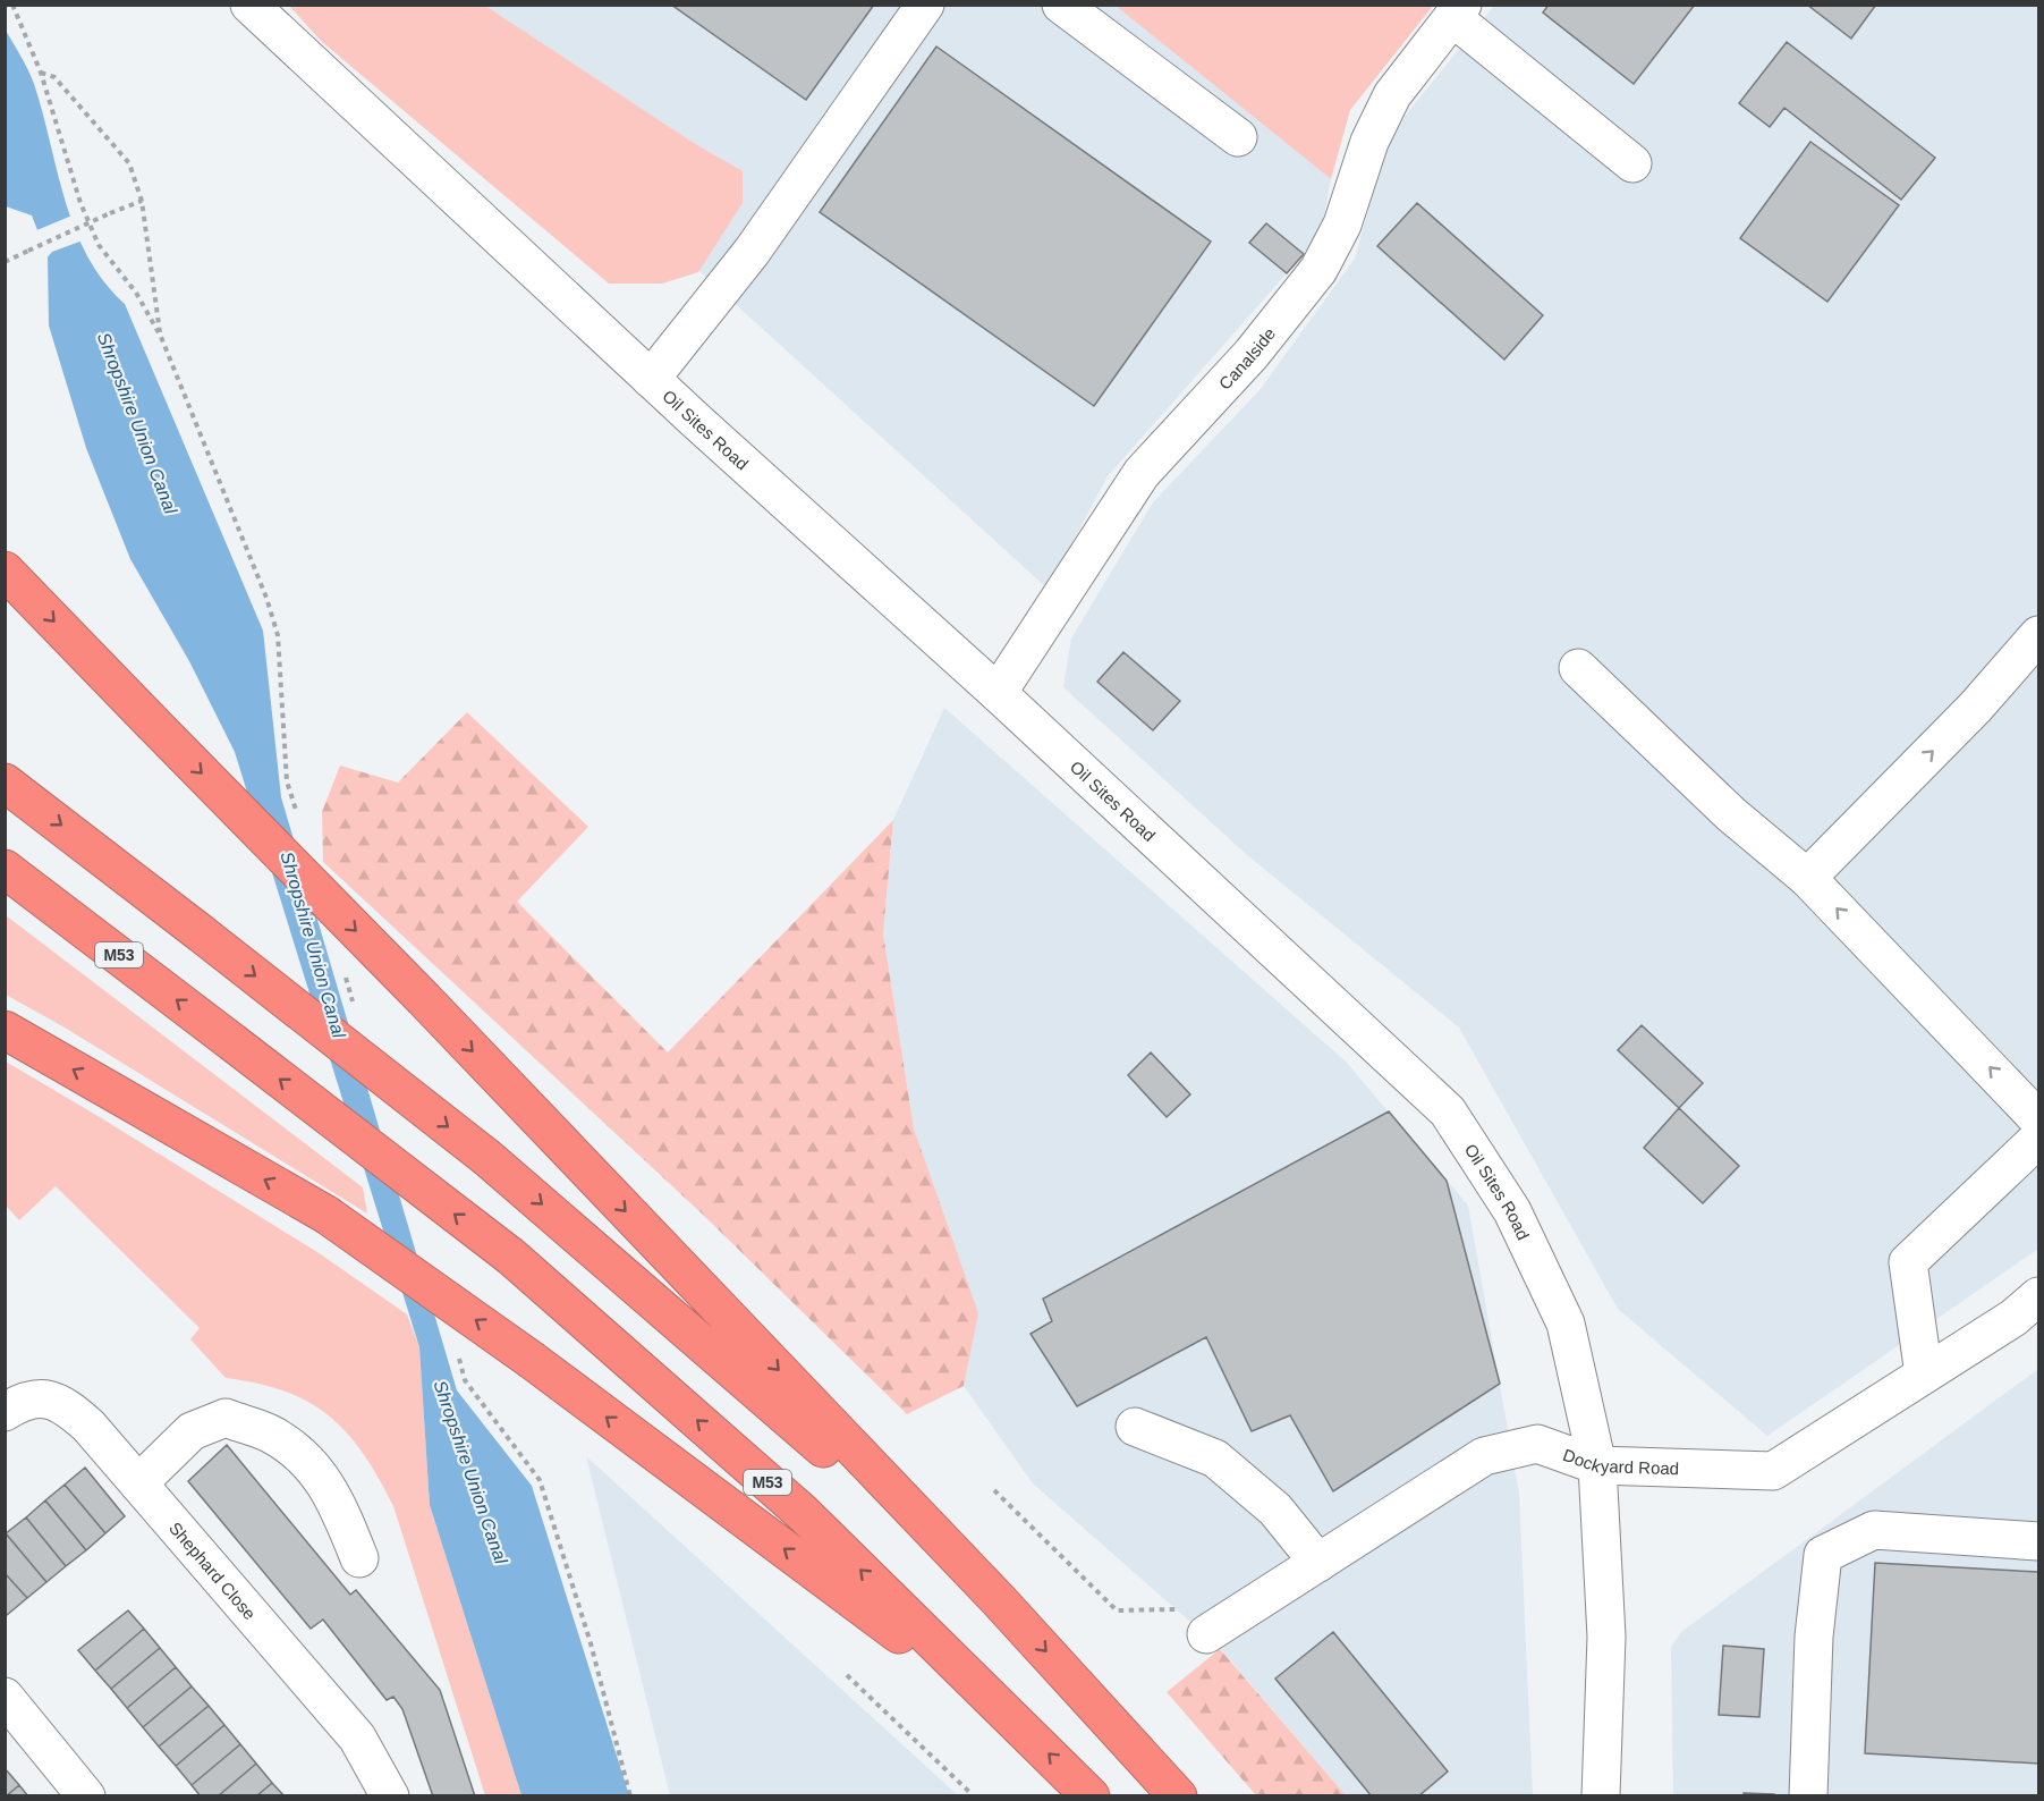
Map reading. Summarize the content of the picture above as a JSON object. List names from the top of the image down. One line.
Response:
{"streets":{"highway":["M53"],"street":["Canalside","Oil Sites Road","Dockyard Road","Shephard Close"]},"crossings":[["Canalside","Oil Sites Road"],["Oil Sites Road","Dockyard Road"]],"water":["Shropshire Union Canal"]}
